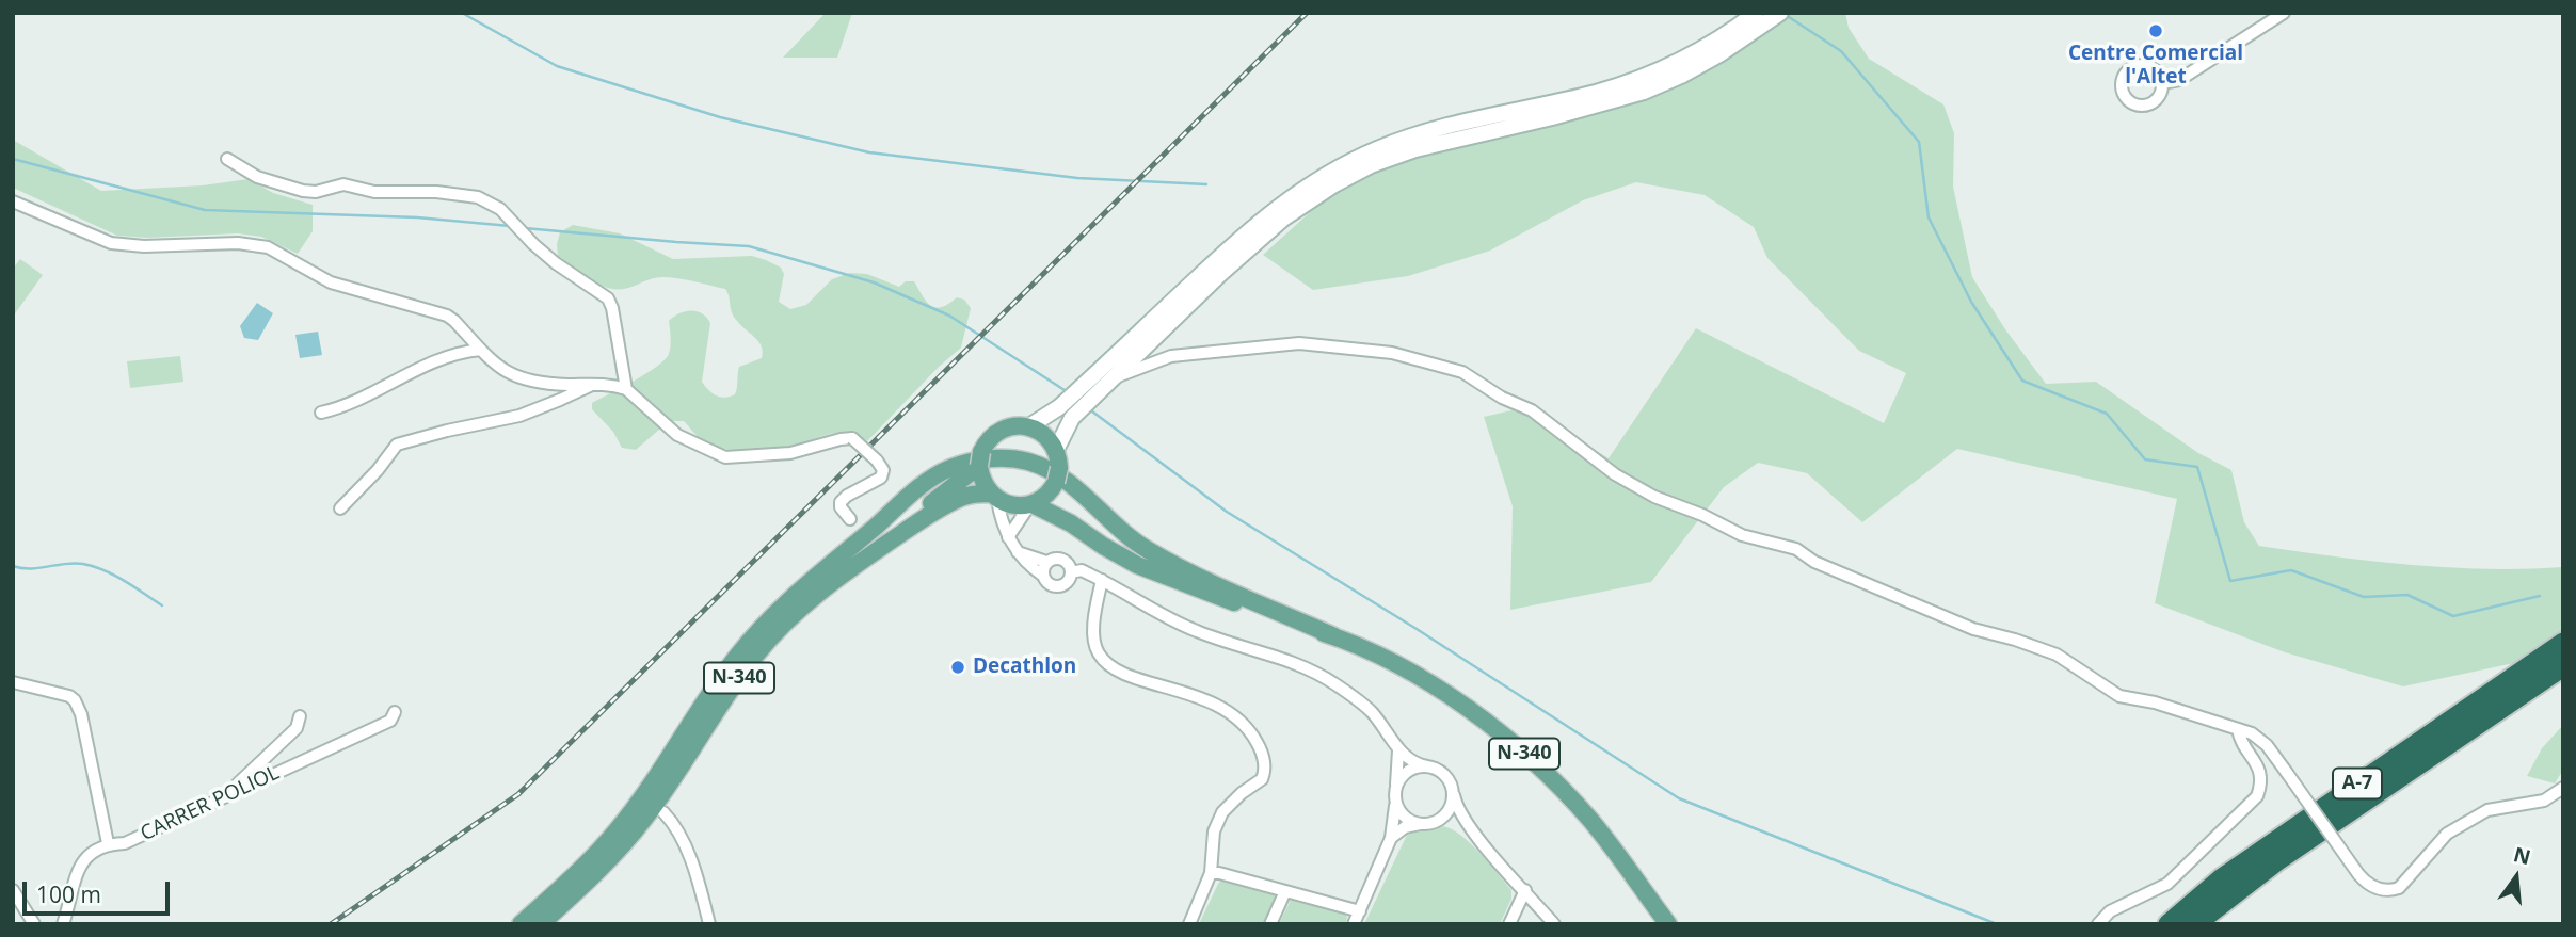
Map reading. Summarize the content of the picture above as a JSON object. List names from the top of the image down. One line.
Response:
{"streets":{"highway":["A-7"],"main road":["N-340"],"street":["CARRER POLIOL"]},"places":["Centre Comercial l'Altet","Decathlon"],"scale_bar":"100 m","north":"top"}
